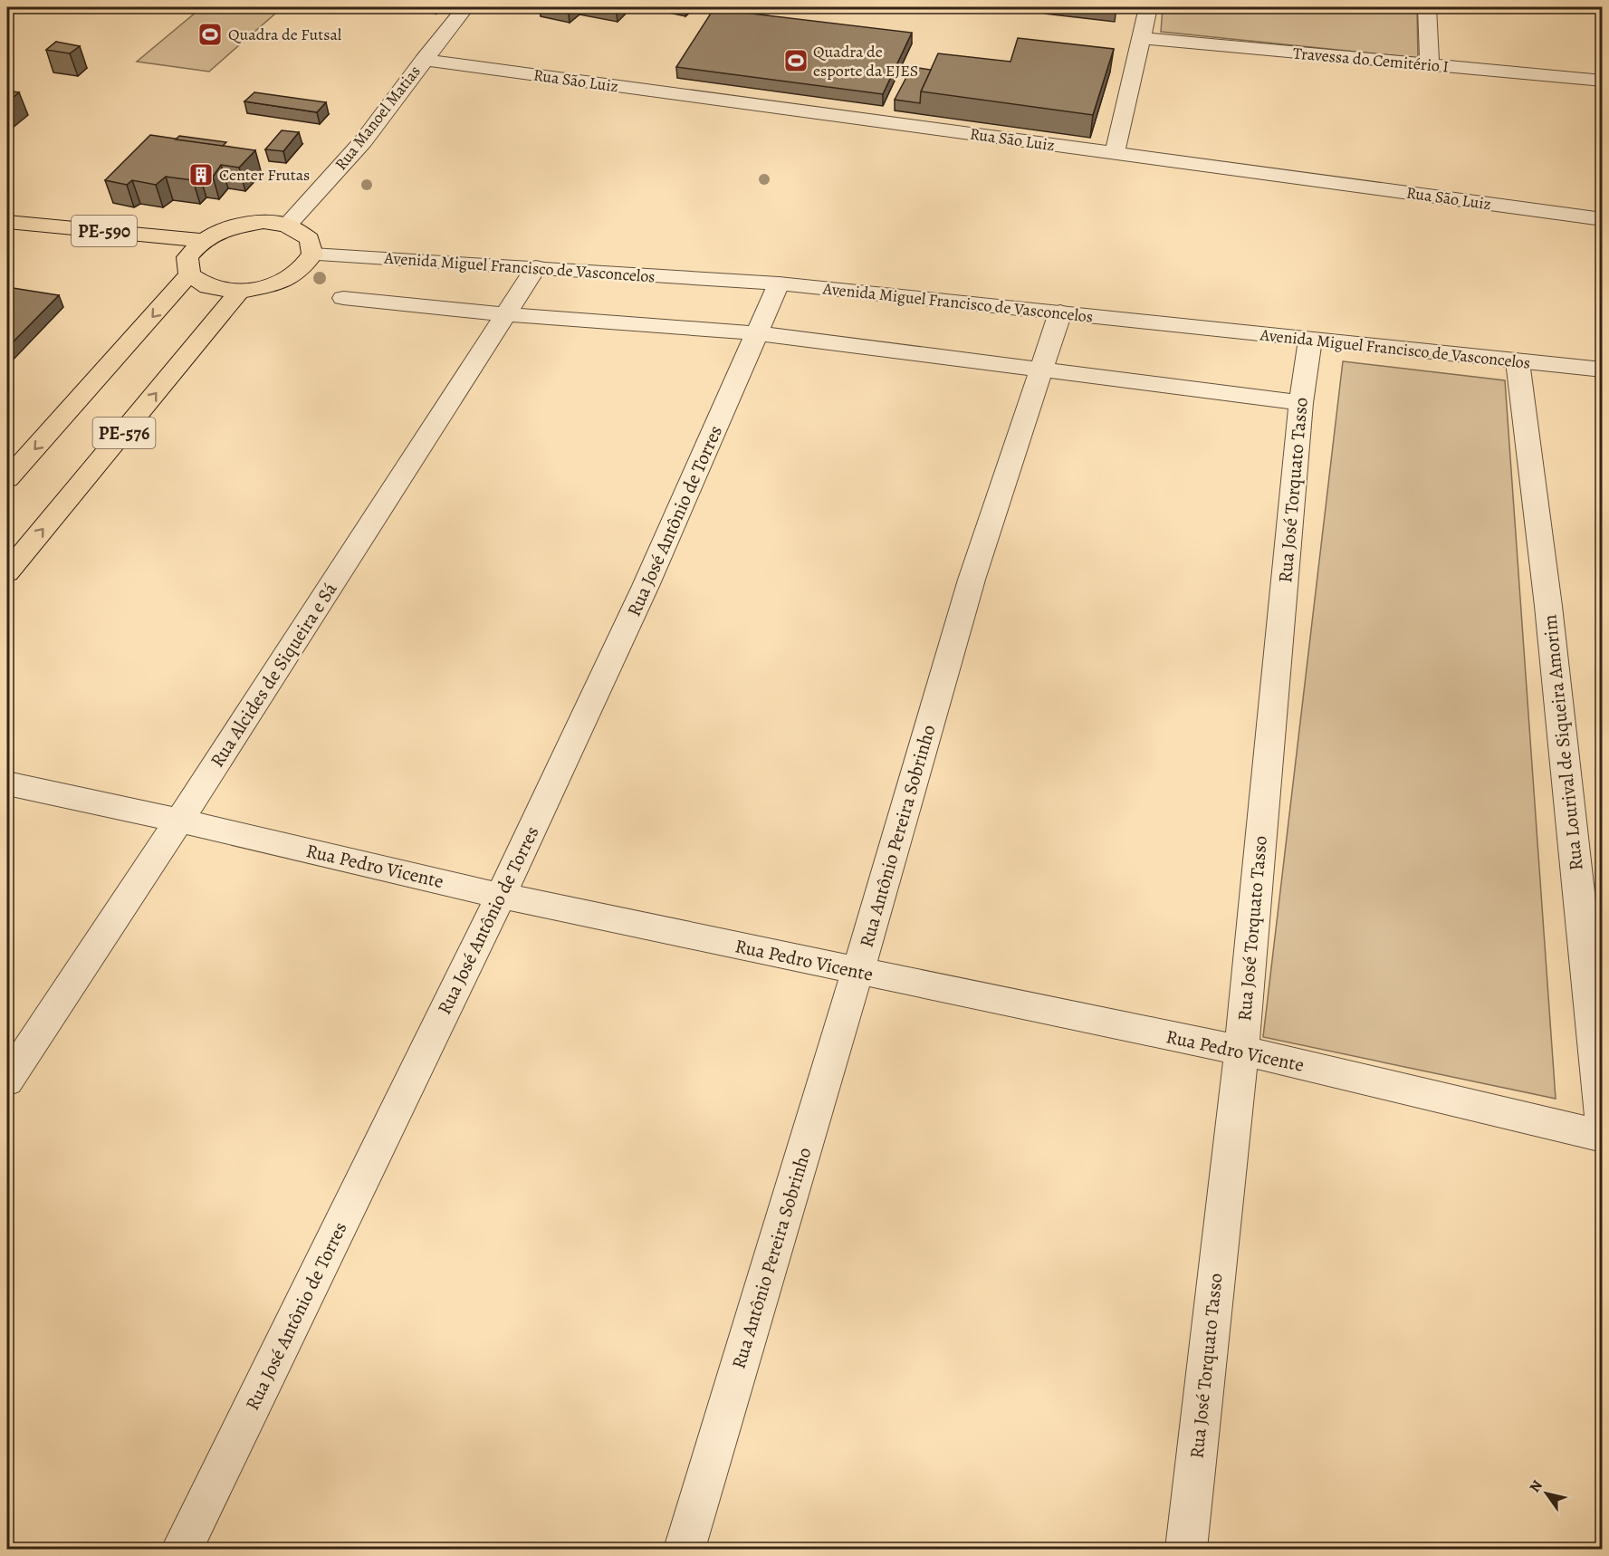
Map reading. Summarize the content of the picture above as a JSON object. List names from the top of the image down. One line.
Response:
{"streets":{"main road":["PE-590","PE-576"],"street":["Travessa do Cemitério I","Rua São Luiz","Rua Manoel Matias","Avenida Miguel Francisco de Vasconcelos","Rua José Torquato Tasso","Rua José Antônio de Torres","Rua Alcides de Siqueira e Sá","Rua Lourival de Siqueira Amorim","Rua Antônio Pereira Sobrinho","Rua Pedro Vicente"]},"crossings":[["Rua São Luiz","Rua Manoel Matias"],["Avenida Miguel Francisco de Vasconcelos","Rua José Torquato Tasso"],["Avenida Miguel Francisco de Vasconcelos","Rua José Antônio de Torres"],["Avenida Miguel Francisco de Vasconcelos","Rua Alcides de Siqueira e Sá"],["Avenida Miguel Francisco de Vasconcelos","Rua Lourival de Siqueira Amorim"],["Avenida Miguel Francisco de Vasconcelos","Rua Antônio Pereira Sobrinho"],["Rua José Torquato Tasso","Rua Pedro Vicente"],["Rua José Antônio de Torres","Rua Pedro Vicente"],["Rua Alcides de Siqueira e Sá","Rua Pedro Vicente"],["Rua Antônio Pereira Sobrinho","Rua Pedro Vicente"]],"places":{"sports":["Quadra de Futsal","Quadra de esporte da EJES"],"building":["Center Frutas"]},"north":"top left"}
